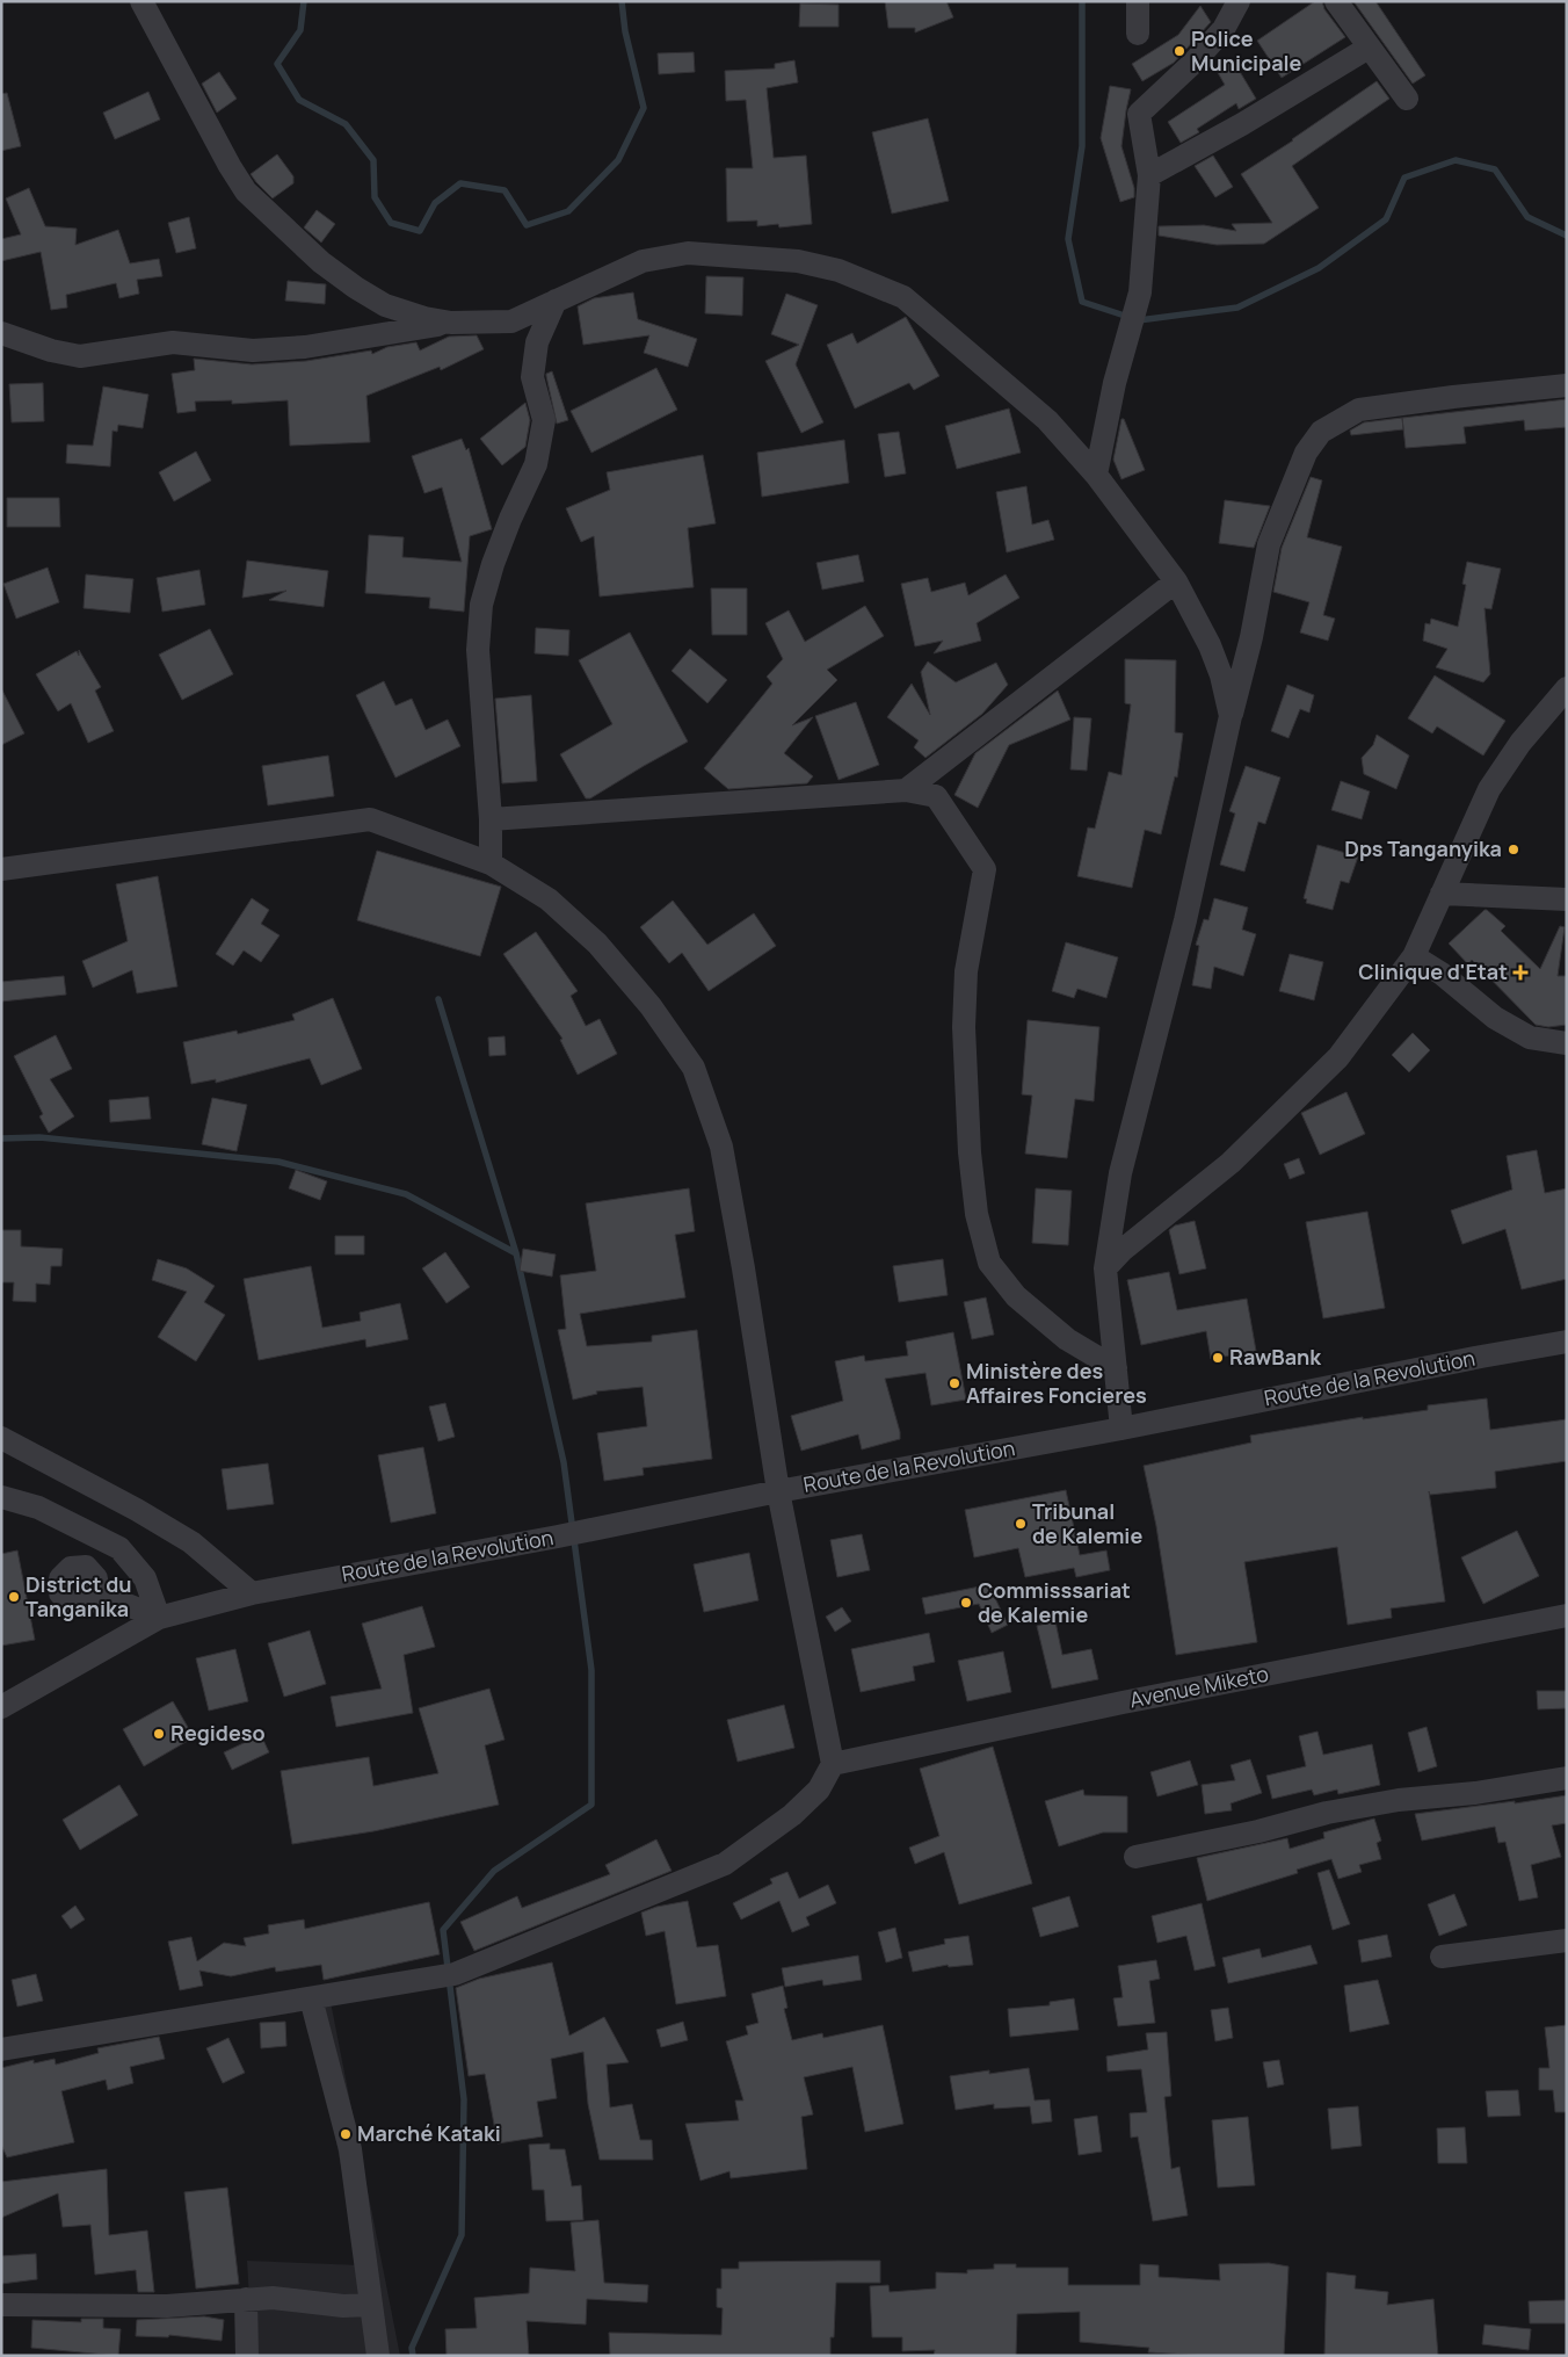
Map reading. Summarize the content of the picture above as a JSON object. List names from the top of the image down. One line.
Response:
{"streets":{"street":["Route de la Revolution","Avenue Miketo"]},"places":{"other":["Police Municipale","Dps Tanganyika","RawBank","Ministère des Affaires Foncieres","Tribunal de Kalemie","District du Tanganika","Commisssariat de Kalemie","Regideso","Marché Kataki"],"health":["Clinique d'Etat"]}}
